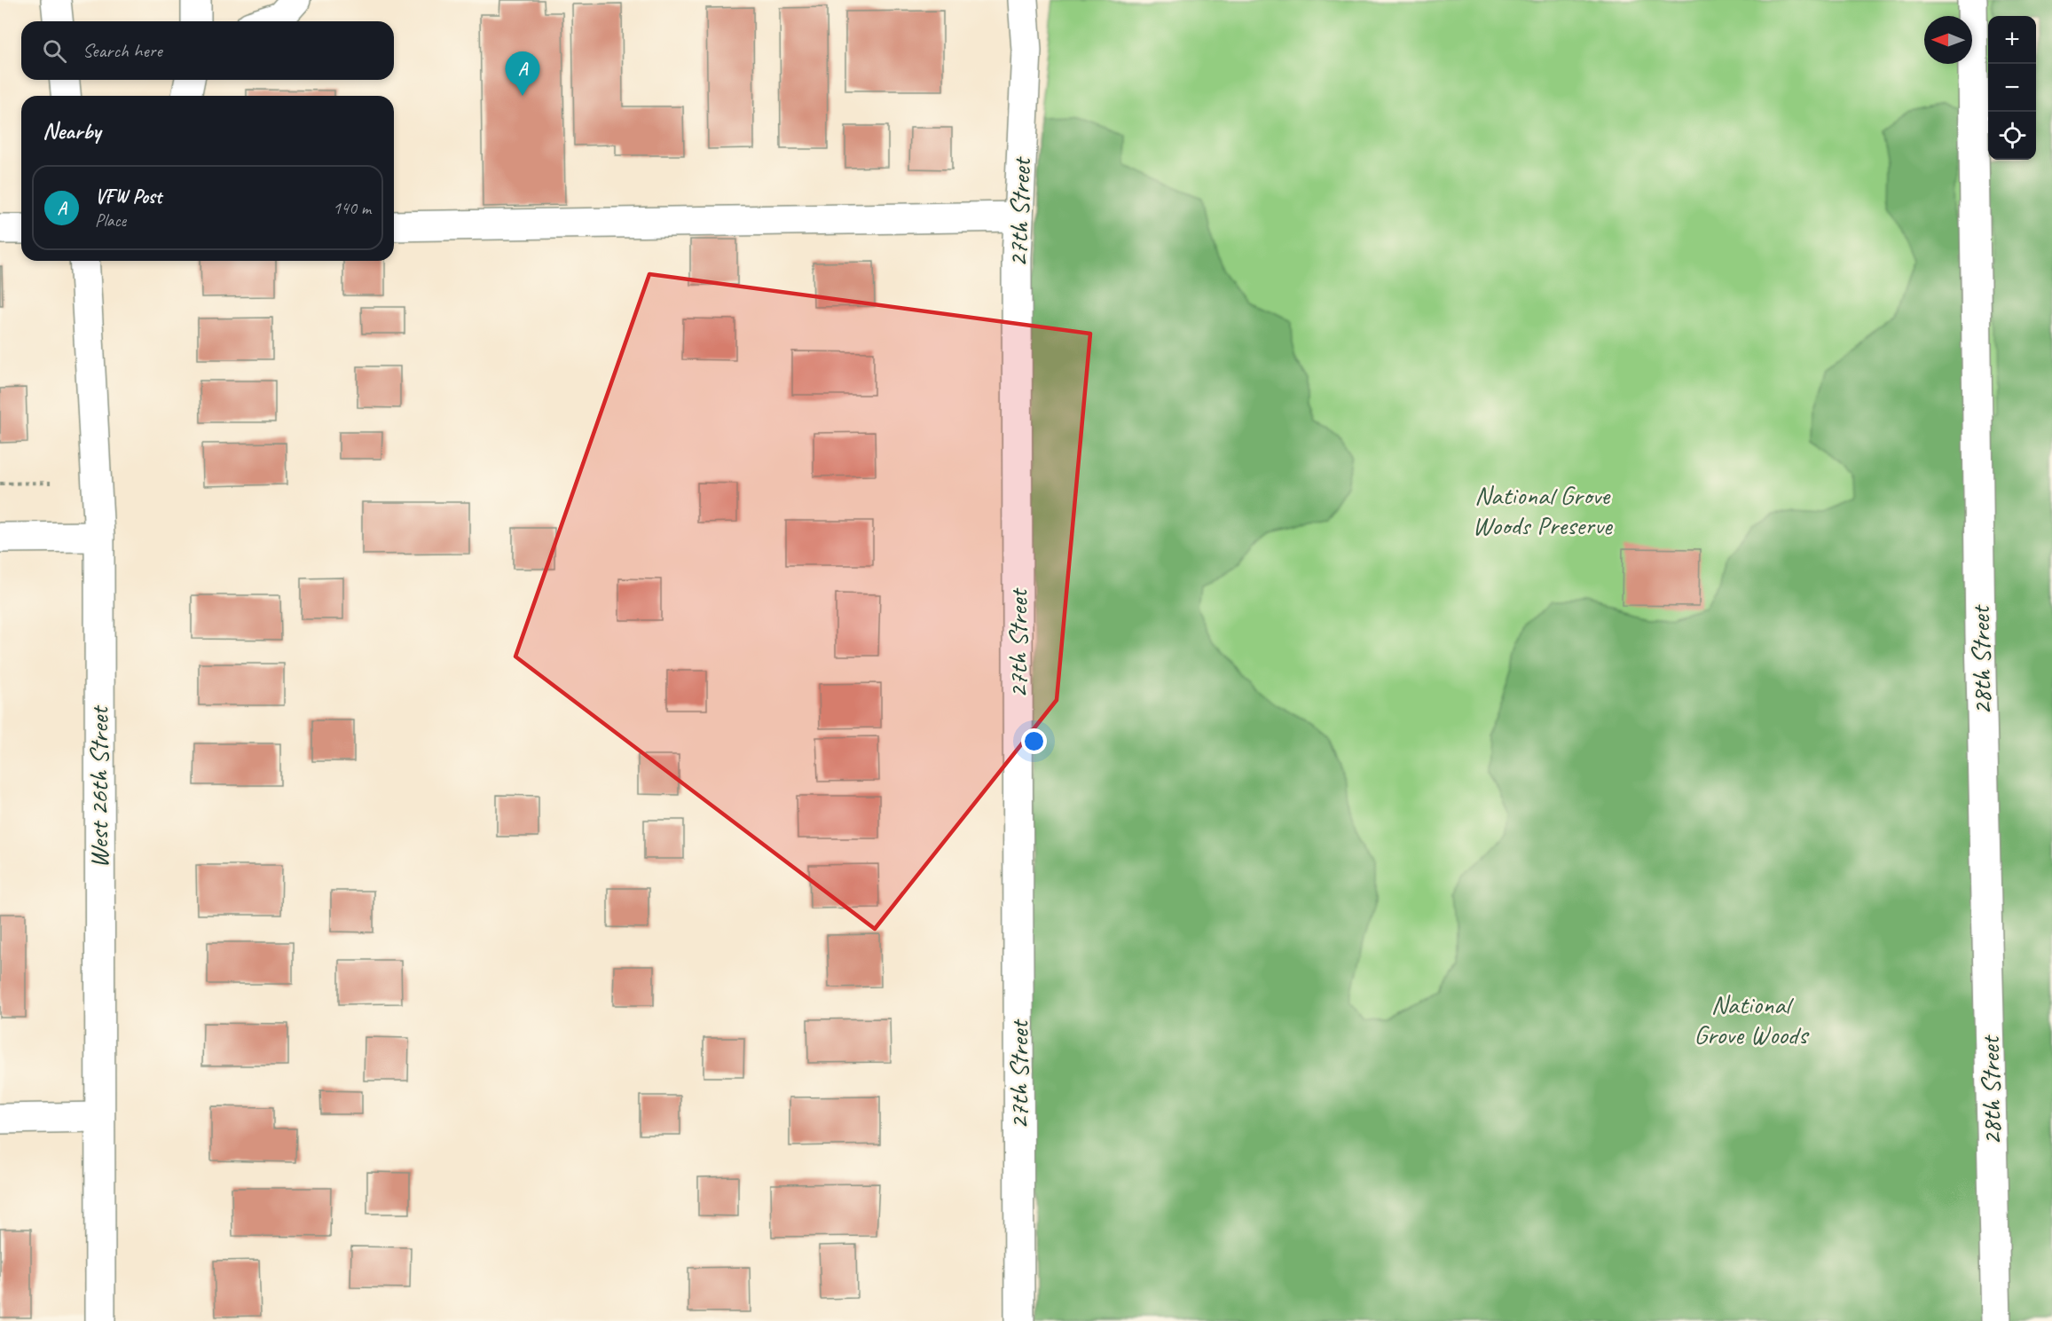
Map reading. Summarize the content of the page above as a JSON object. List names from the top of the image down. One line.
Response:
{"streets":{"street":["27th Street","28th Street","West 26th Street"]},"parks":["National Grove Woods Preserve","National Grove Woods"],"north":"left","page":{"map_buttons":["+","−"],"search":"Search here","pins":"A","heading":"Nearby","list":[{"mark":"A","name":"VFW Post","note":"Place","value":"140 m"}]}}
